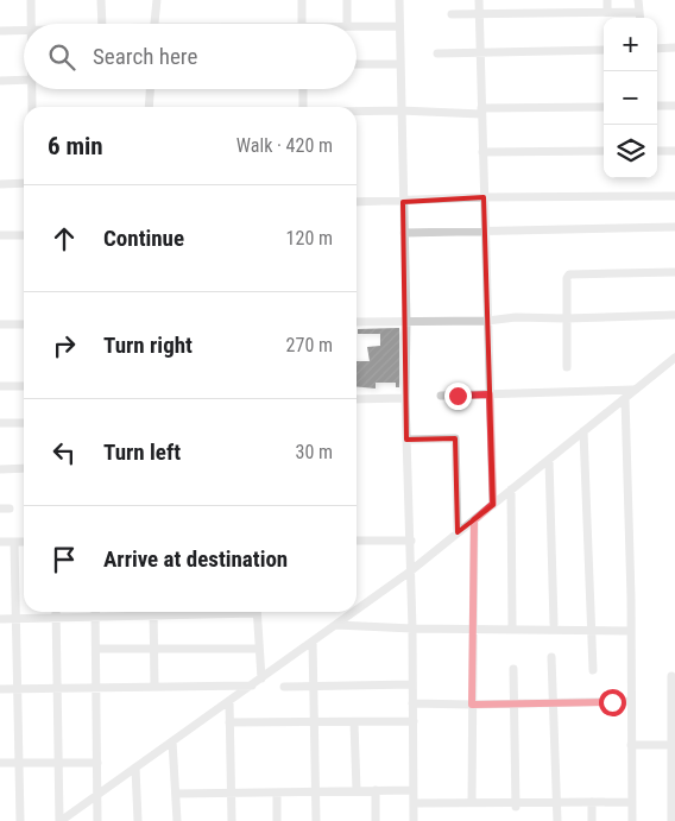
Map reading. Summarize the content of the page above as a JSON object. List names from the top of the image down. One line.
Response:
{"page":{"map_buttons":["+","−"],"search":"Search here","heading":["6 min","Walk · 420 m"],"list":[["Continue","120 m"],["Turn right","270 m"],["Turn left","30 m"],"Arrive at destination"]}}
